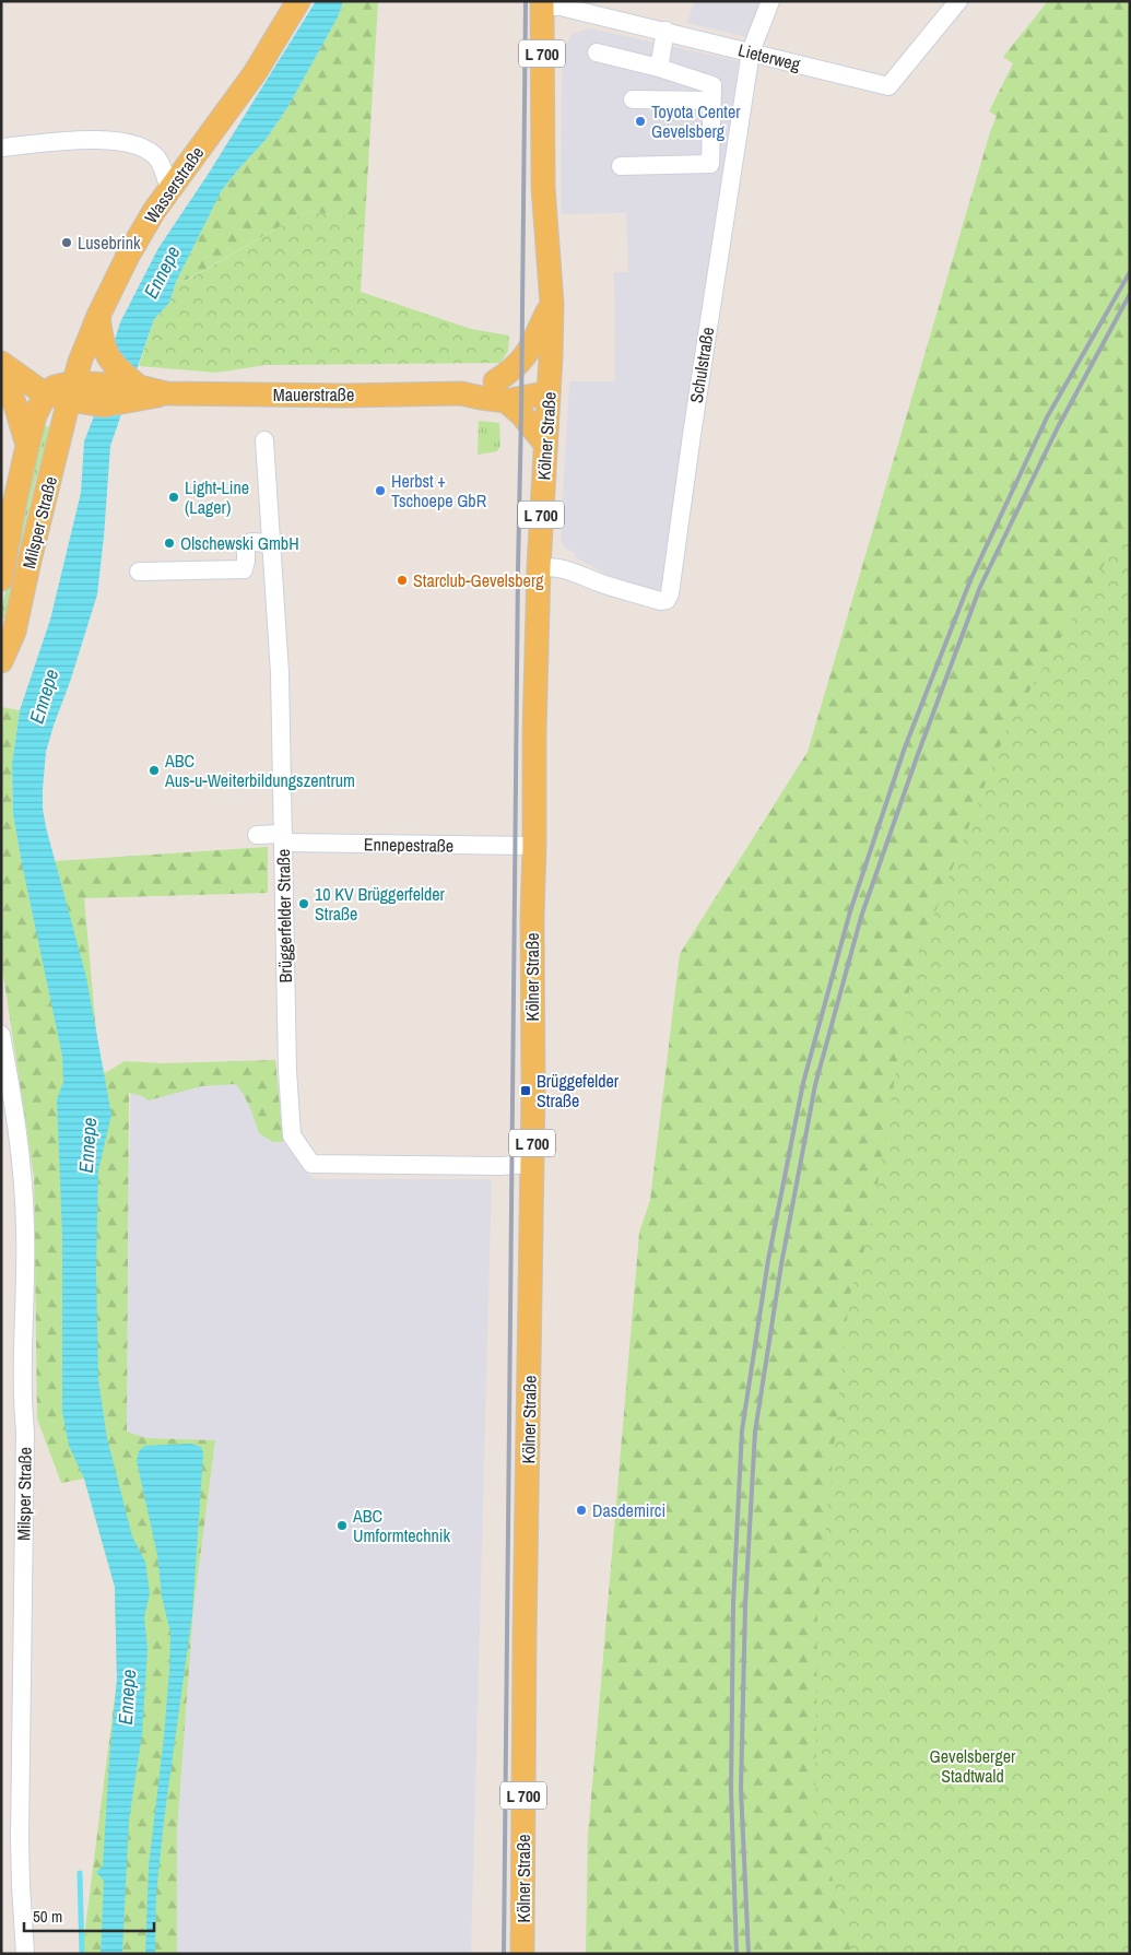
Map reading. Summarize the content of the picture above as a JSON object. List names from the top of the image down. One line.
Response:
{"streets":{"main road":["L 700","Wasserstraße","Mauerstraße","Kölner Straße","Milsper Straße"],"street":["Lieterweg","Schulstraße","Ennepestraße","Brüggerfelder Straße"]},"crossings":[["Lieterweg","Schulstraße"],["Lieterweg","Kölner Straße"],["Wasserstraße","Mauerstraße"],["Wasserstraße","Milsper Straße"],["Schulstraße","Kölner Straße"],["Mauerstraße","Kölner Straße"],["Mauerstraße","Milsper Straße"],["Kölner Straße","Ennepestraße"],["Kölner Straße","Brüggerfelder Straße"],["Ennepestraße","Brüggerfelder Straße"]],"water":["Ennepe"],"parks":["Gevelsberger Stadtwald"],"places":{"other":["Toyota Center Gevelsberg","Lusebrink","Herbst + Tschoepe GbR","Light-Line (Lager)","Olschewski GmbH","Starclub-Gevelsberg","ABC Aus-u-Weiterbildungszentrum","10 KV Brüggerfelder Straße","Dasdemirci","ABC Umformtechnik"],"transit":["Brüggefelder Straße"]},"scale_bar":"50 m"}
